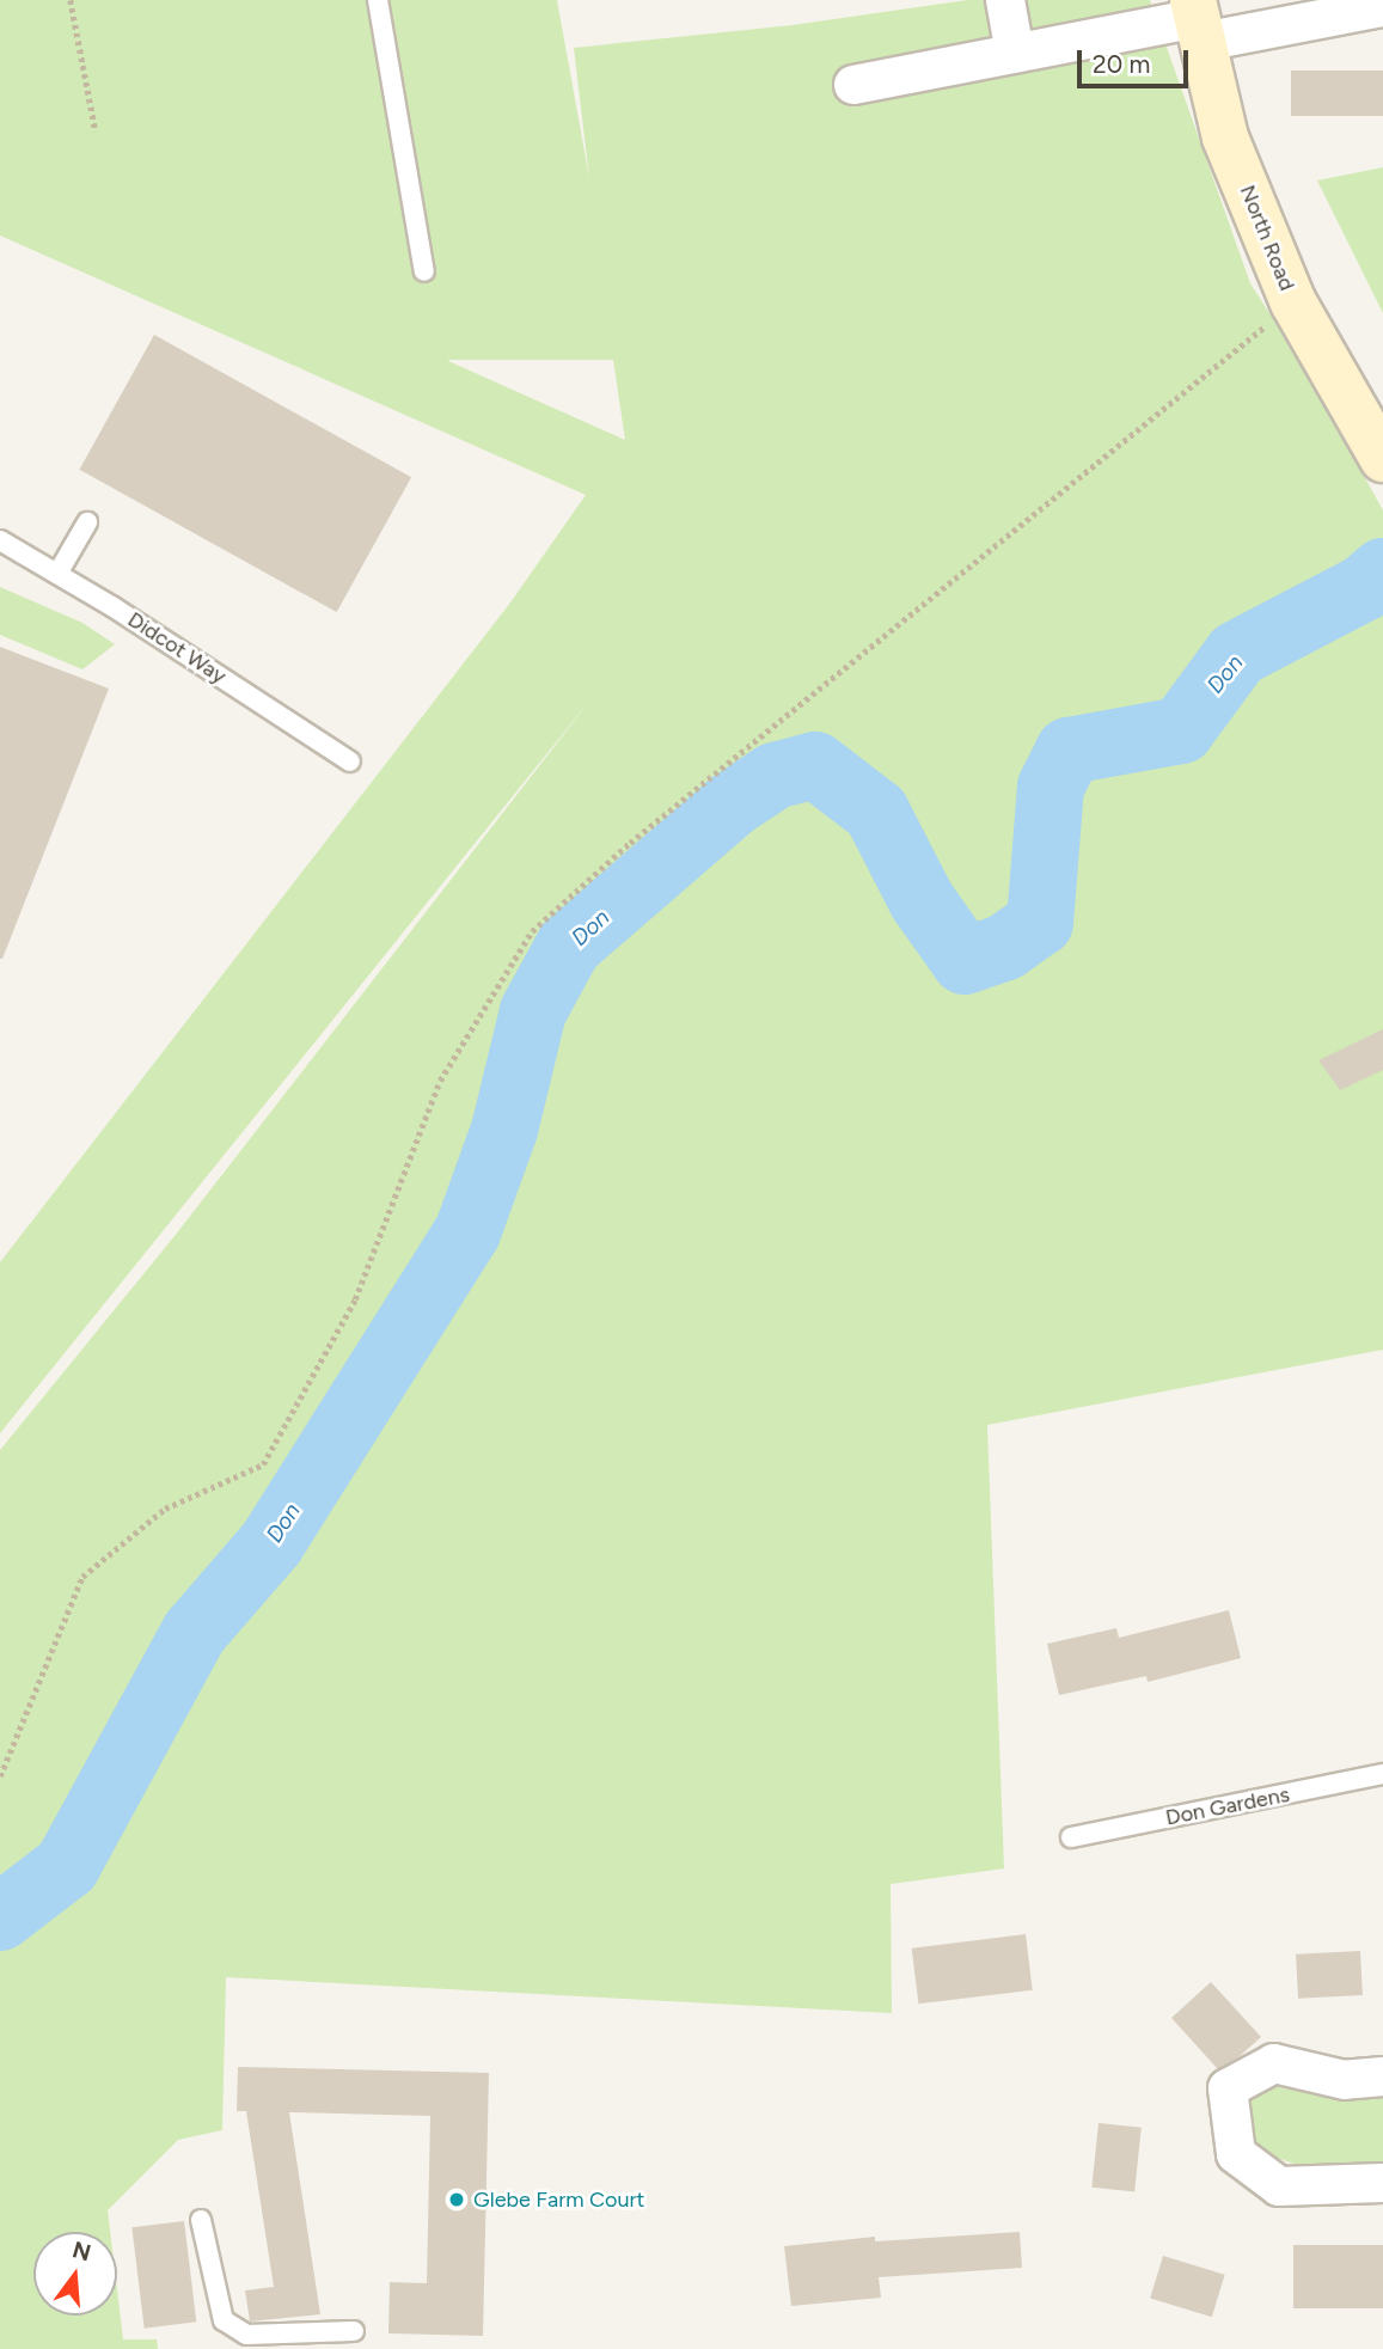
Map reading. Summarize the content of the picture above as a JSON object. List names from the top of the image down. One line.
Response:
{"streets":{"street":["North Road"],"lane":["Didcot Way","Don Gardens"]},"water":["Don"],"places":["Glebe Farm Court"],"scale_bar":"20 m","north":"top"}
